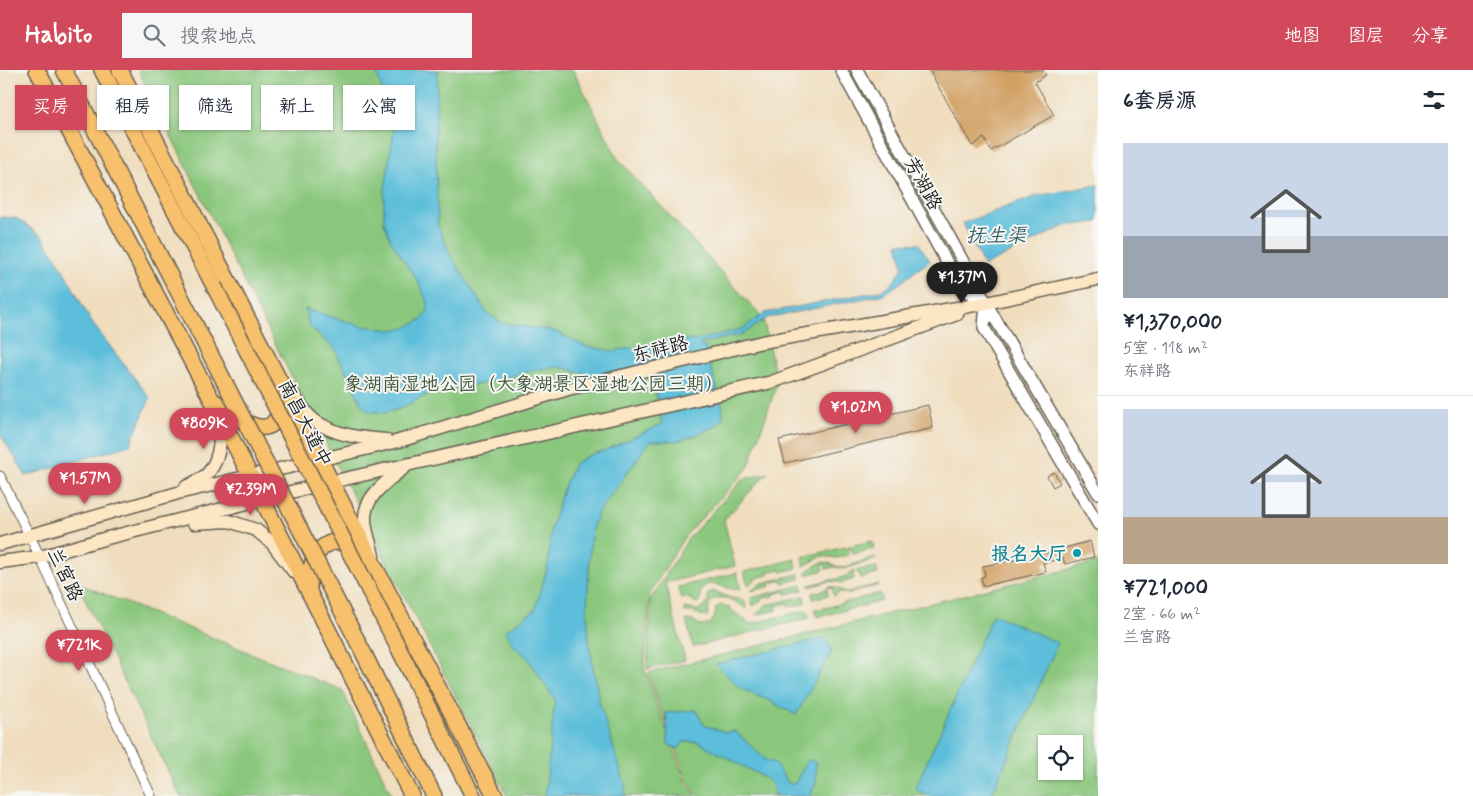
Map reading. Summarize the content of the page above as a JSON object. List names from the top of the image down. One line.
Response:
{"streets":{"highway":["南昌大道中"],"main road":["东祥路"],"street":["芳湖路","兰宫路"]},"crossings":[["芳湖路","东祥路"]],"water":["抚生渠"],"parks":["象湖南湿地公园（大象湖景区湿地公园三期）"],"places":["报名大厅"],"page":{"header":"Habito","search":"搜索地点","nav":["地图","图层","分享"],"heading":"6套房源","chip":["买房","租房","筛选","新上","公寓"],"list":[{"name":"¥1,370,000","note":"5室 · 118 m² · 东祥路"},{"name":"¥721,000","note":"2室 · 66 m² · 兰宫路"}],"price":["¥1.37M","¥1.02M","¥809K","¥1.57M","¥2.39M","¥721K"]}}
